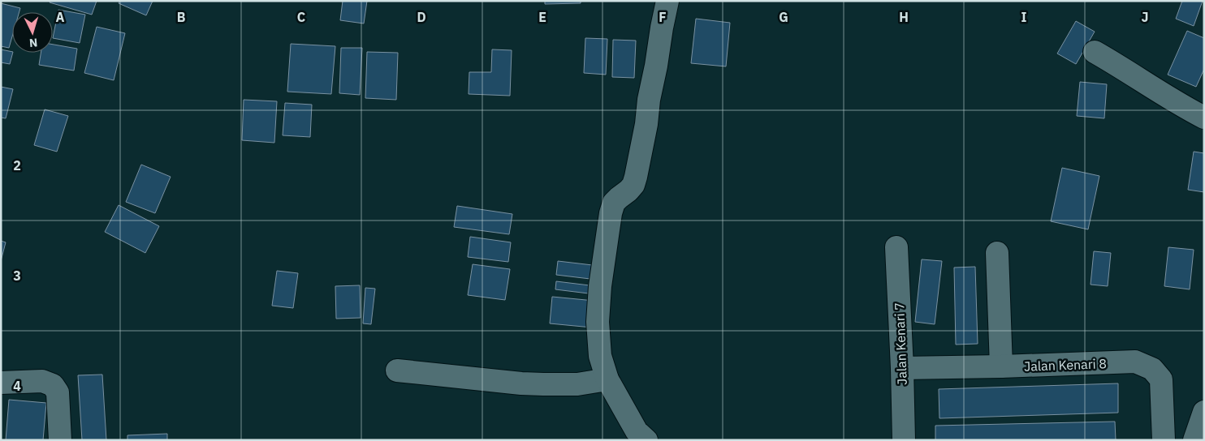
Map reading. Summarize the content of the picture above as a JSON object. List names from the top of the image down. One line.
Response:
{"streets":{"street":["Jalan Kenari 7","Jalan Kenari 8"]},"crossings":[["Jalan Kenari 7","Jalan Kenari 8"]],"north":"bottom","grid":{"columns":["A","B","C","D","E","F","G","H","I","J"],"rows":["2","3","4"]}}
